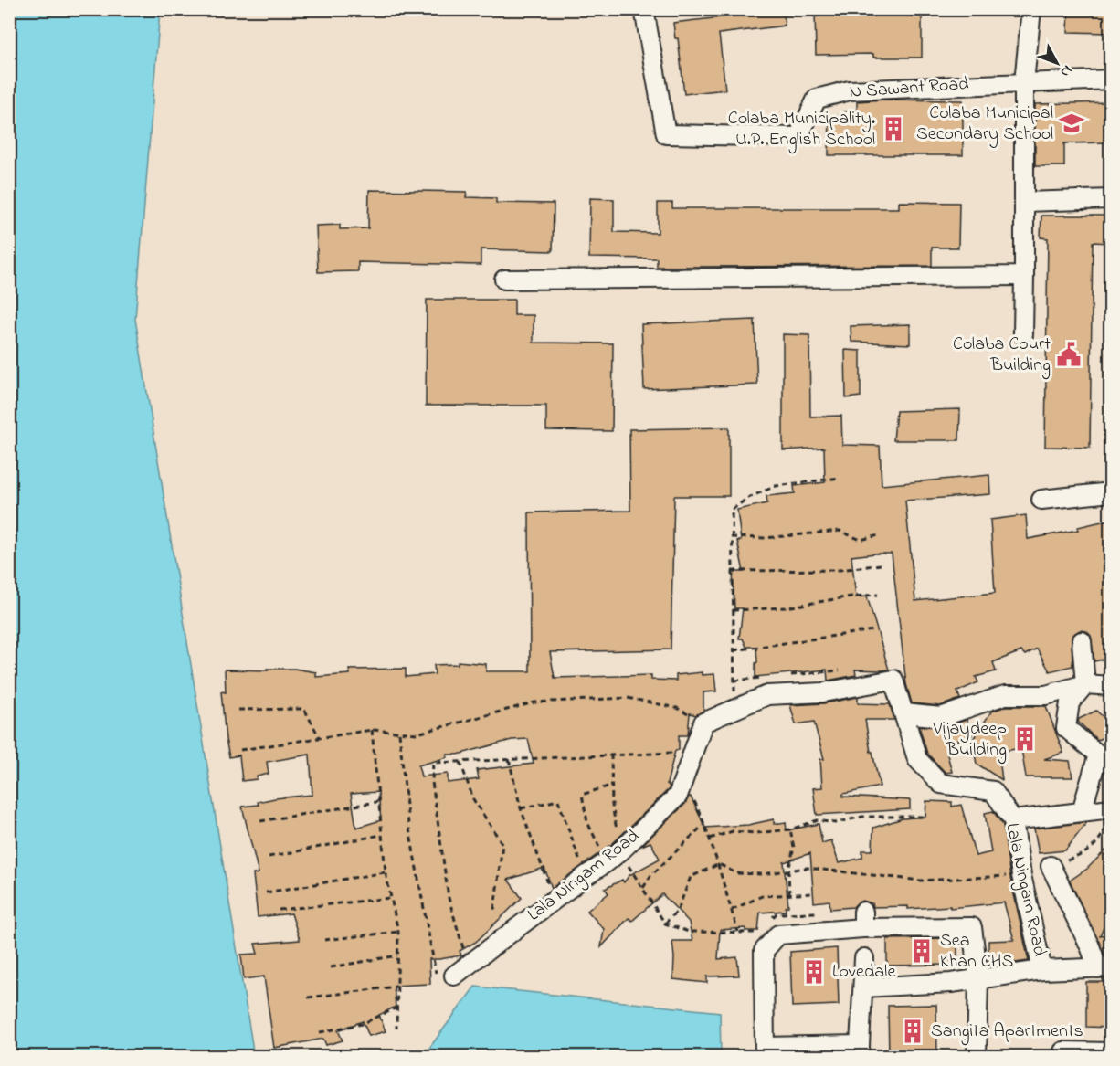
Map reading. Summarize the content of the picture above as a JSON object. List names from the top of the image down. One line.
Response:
{"streets":{"street":["N Sawant Road","Lala Ningam Road"]},"places":{"school or university":["Colaba Municipal Secondary School"],"building":["Colaba Municipality. U.P. English School","Vijaydeep Building","Sea Khan CHS","Lovedale","Sangita Apartments"],"public building":["Colaba Court Building"]},"north":"bottom right"}
